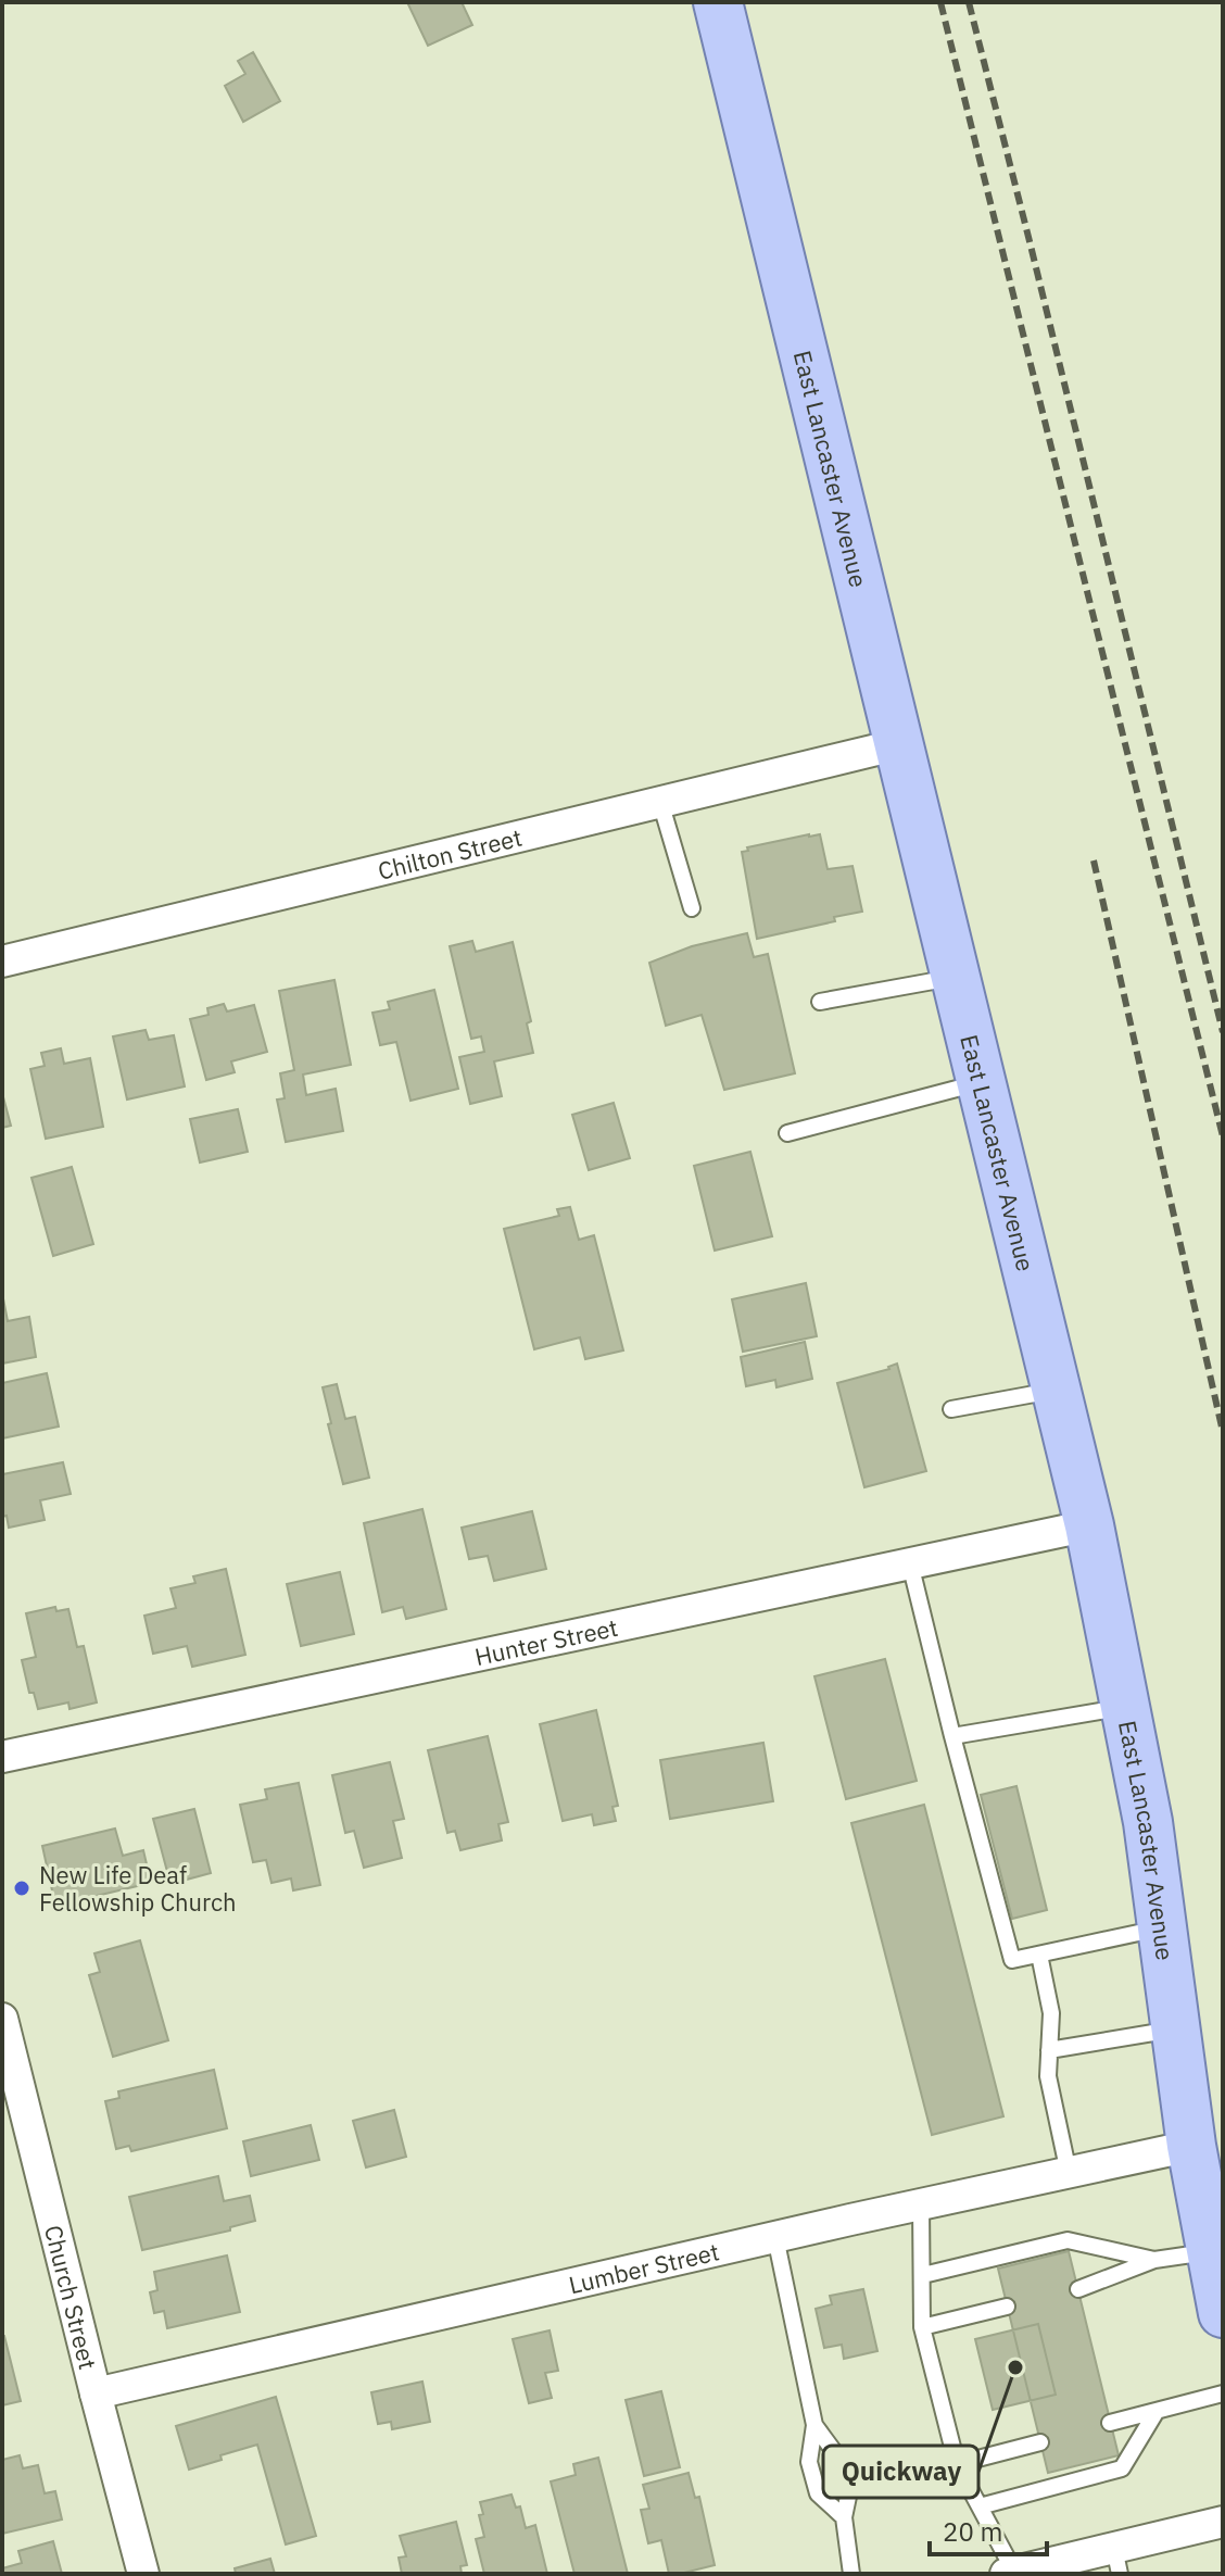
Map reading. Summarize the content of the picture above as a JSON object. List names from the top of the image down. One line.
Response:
{"streets":{"main road":["East Lancaster Avenue"],"street":["Chilton Street","Hunter Street","Lumber Street","Church Street"]},"crossings":[["East Lancaster Avenue","Chilton Street"],["East Lancaster Avenue","Hunter Street"],["East Lancaster Avenue","Lumber Street"],["Lumber Street","Church Street"]],"places":["New Life Deaf Fellowship Church","Quickway"],"scale_bar":"20 m"}
